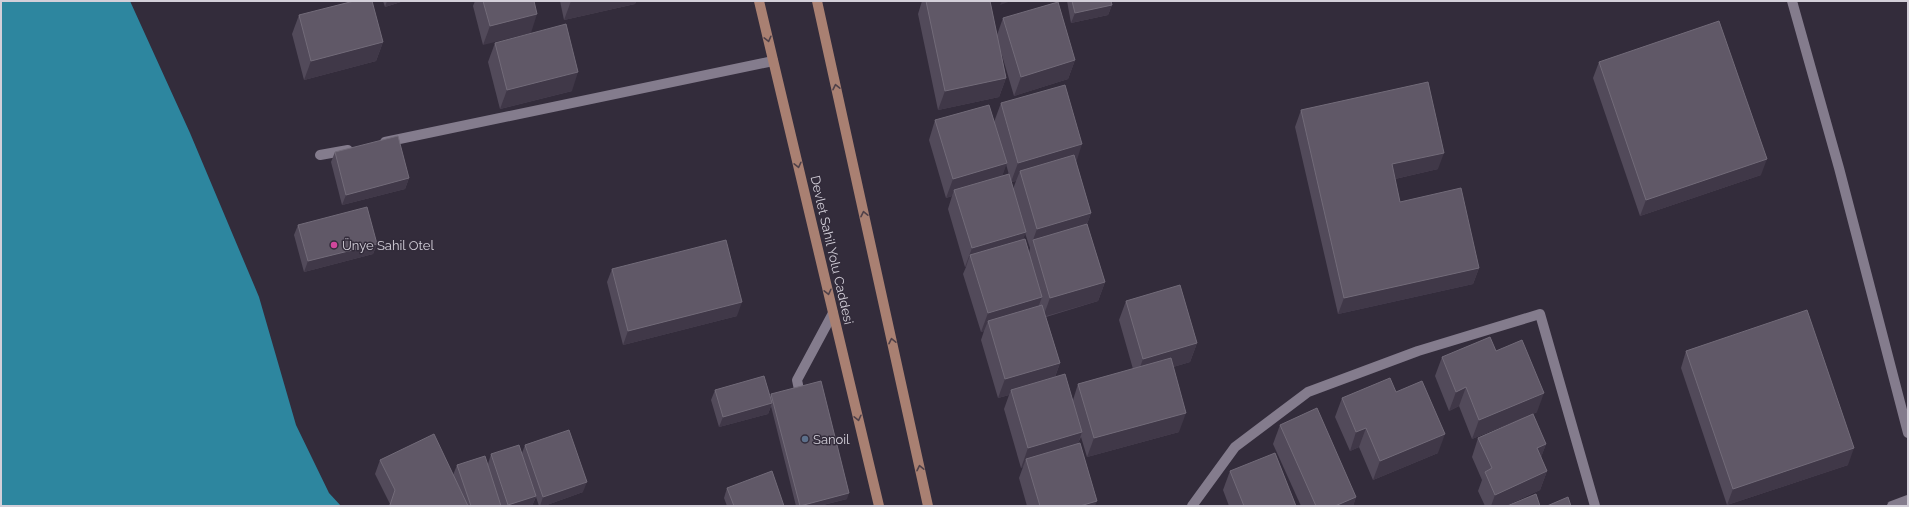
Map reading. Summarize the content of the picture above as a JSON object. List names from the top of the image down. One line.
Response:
{"streets":{"main road":["Devlet Sahil Yolu Caddesi"]},"places":["Ünye Sahil Otel","Sanoil"]}
